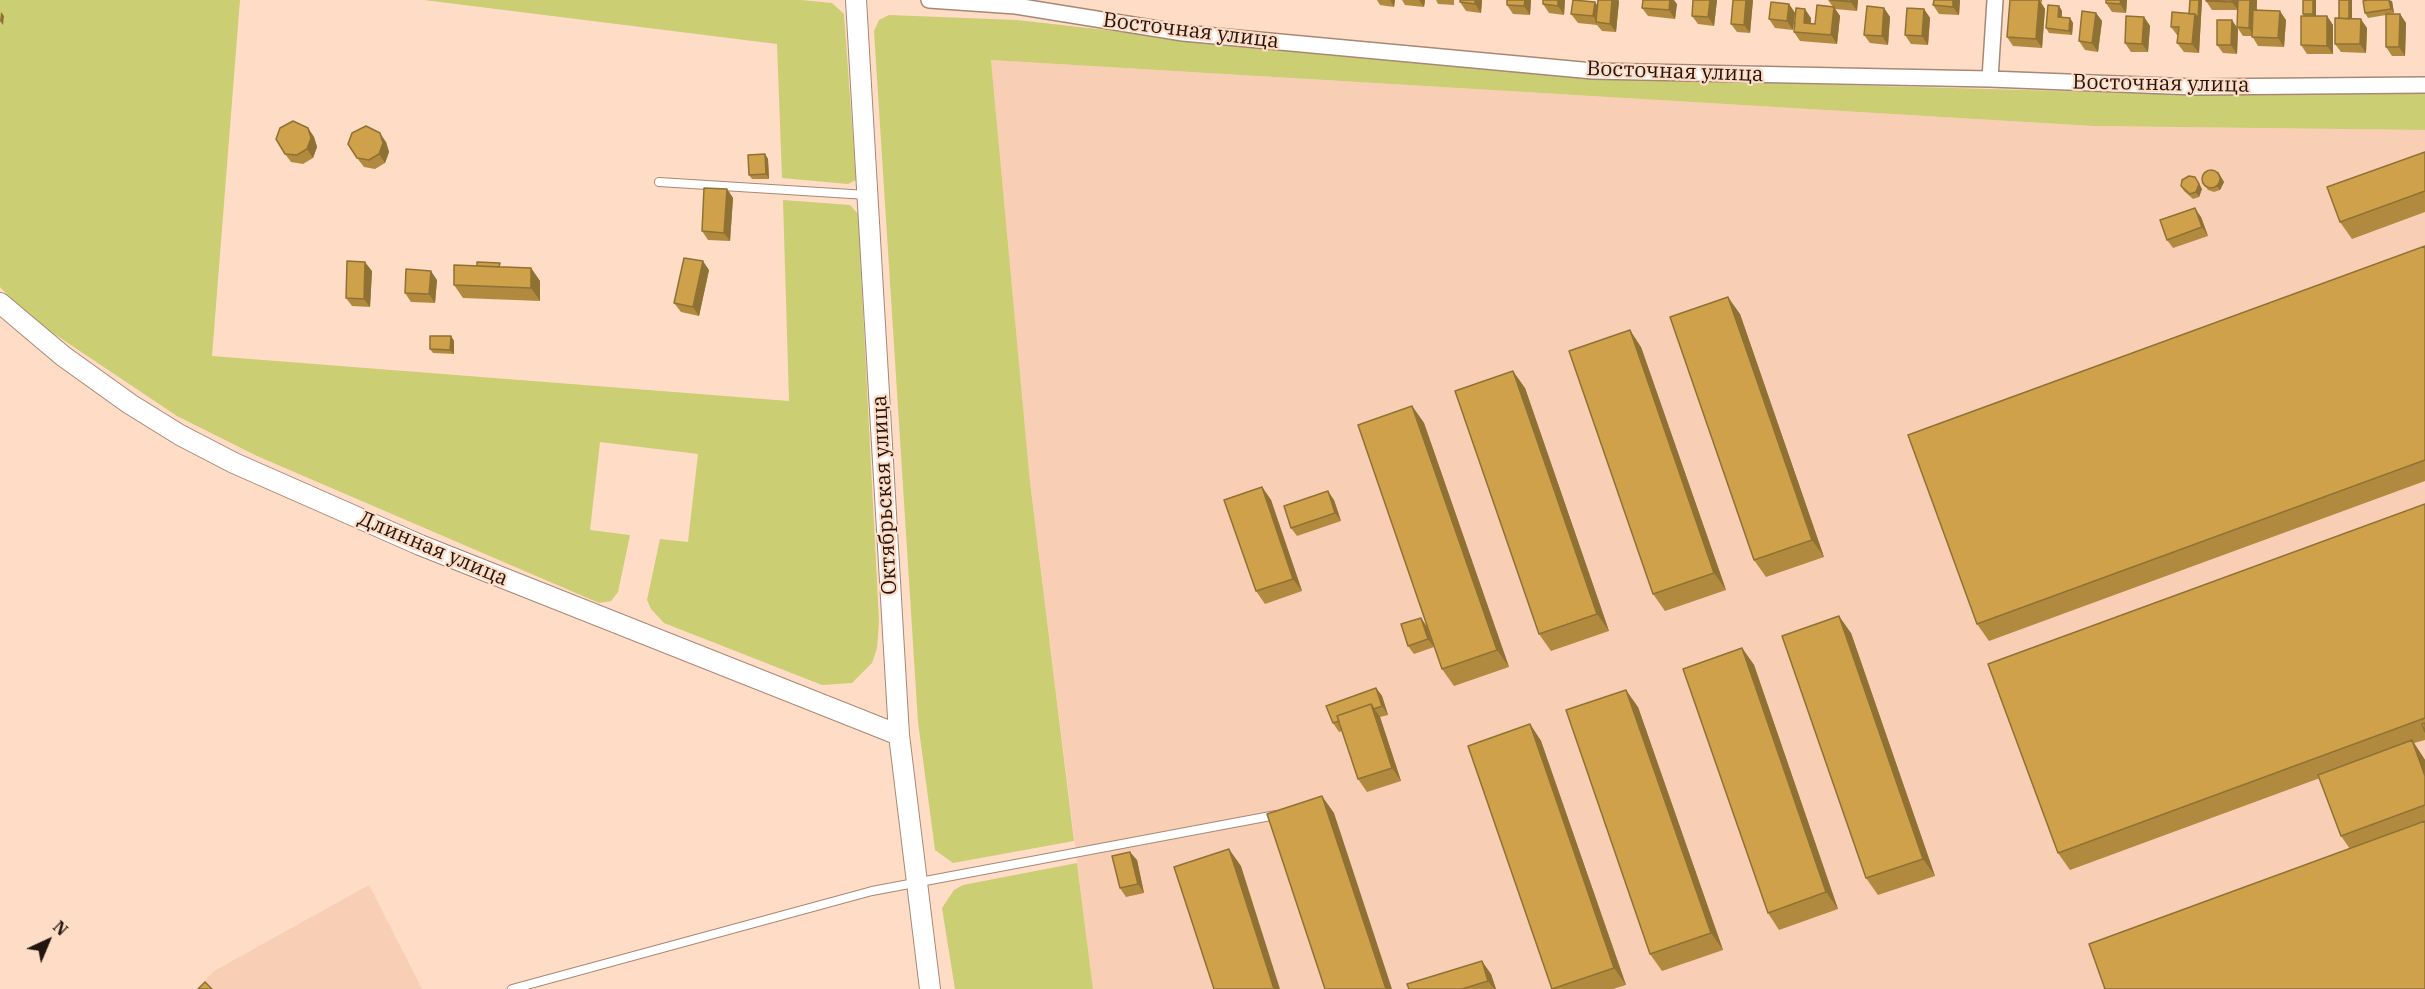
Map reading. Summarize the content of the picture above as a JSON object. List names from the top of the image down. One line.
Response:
{"streets":{"street":["Восточная улица","Октябрьская улица","Длинная улица"]},"crossings":[["Октябрьская улица","Длинная улица"]],"north":"top right"}
